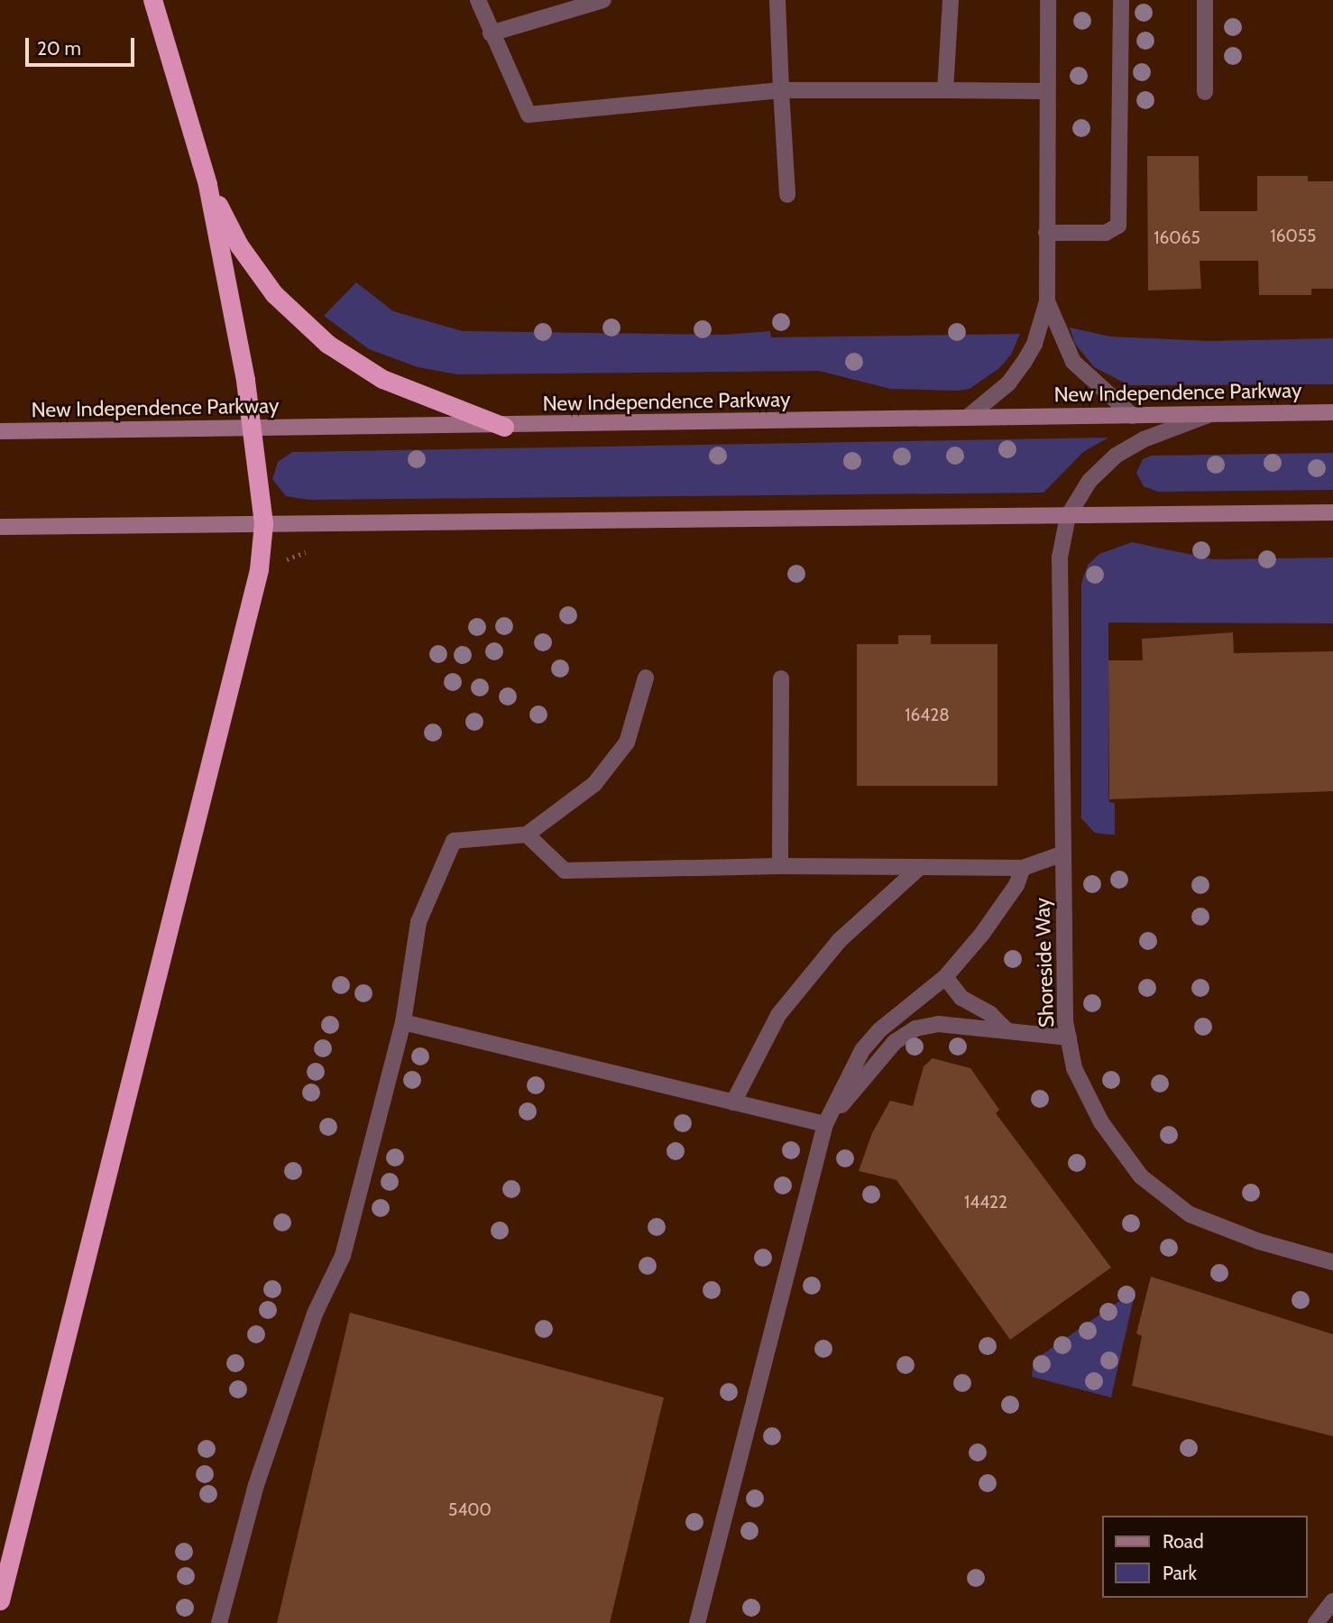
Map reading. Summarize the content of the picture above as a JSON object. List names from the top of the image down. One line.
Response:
{"streets":{"main road":["New Independence Parkway"],"street":["Shoreside Way"]},"house_numbers":["16055","16065","16428","14422","5400"],"legend":["Road","Park"],"scale_bar":"20 m"}
